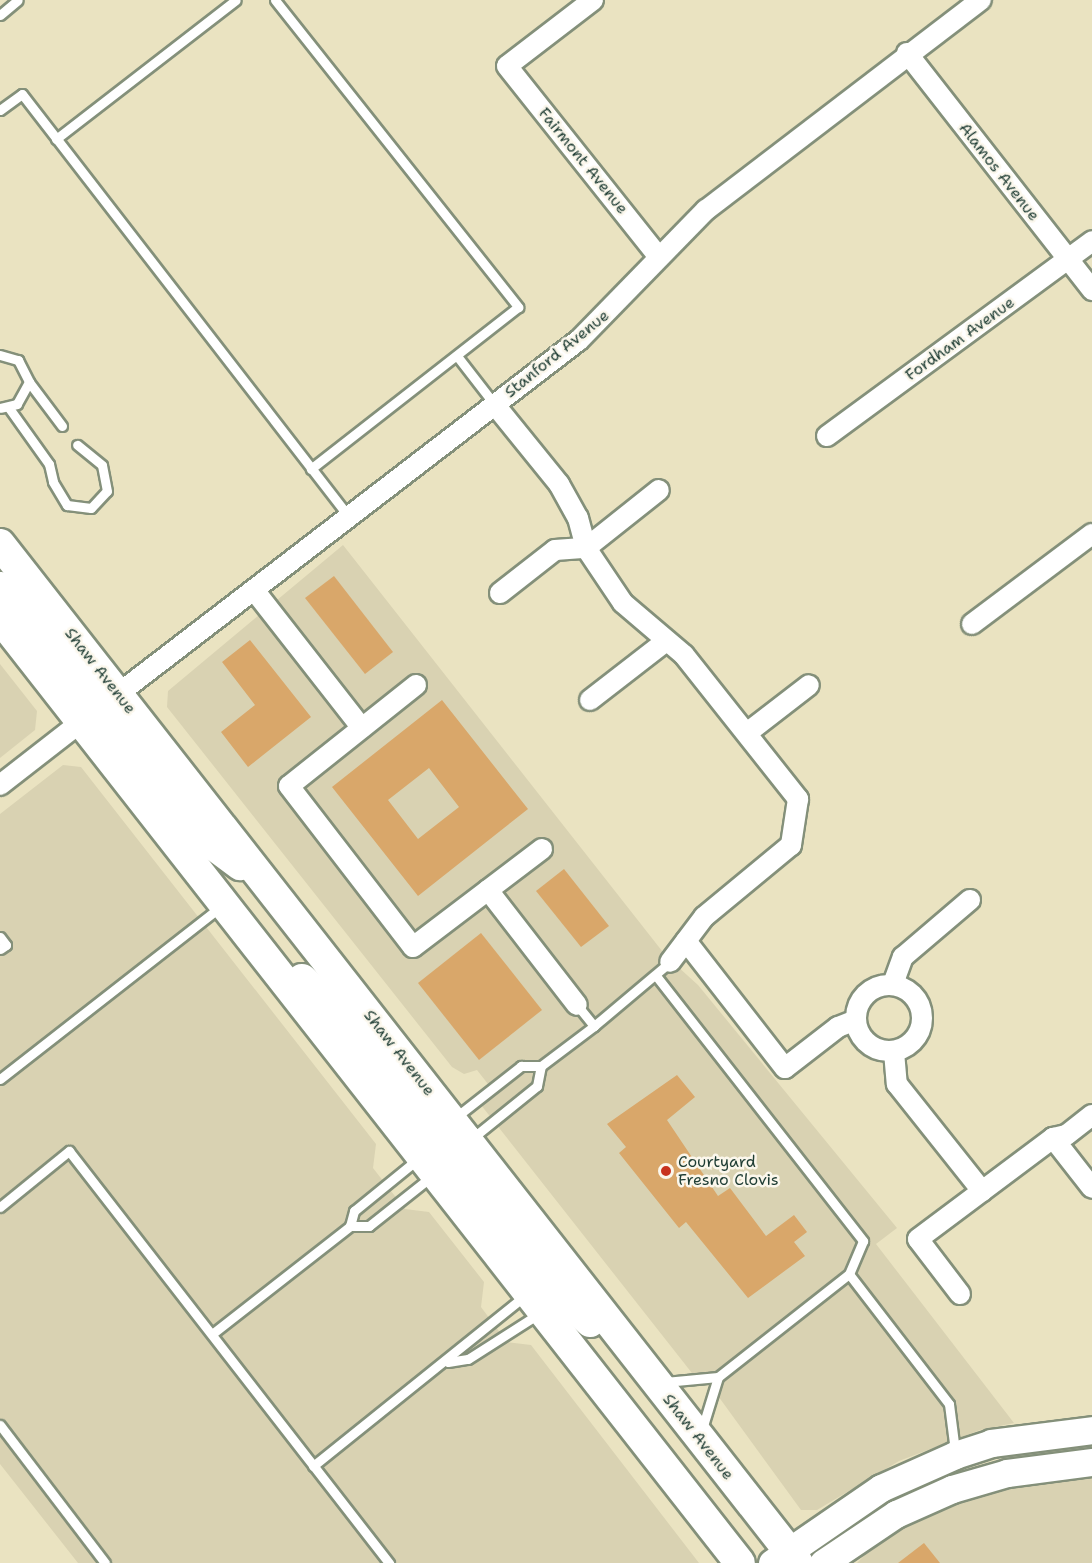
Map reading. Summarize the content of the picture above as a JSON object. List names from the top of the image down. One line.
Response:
{"streets":{"main road":["Shaw Avenue"],"street":["Fairmont Avenue","Alamos Avenue","Fordham Avenue","Stanford Avenue"]},"crossings":[["Fairmont Avenue","Stanford Avenue"],["Alamos Avenue","Fordham Avenue"],["Alamos Avenue","Stanford Avenue"],["Stanford Avenue","Shaw Avenue"]],"places":["Courtyard Fresno Clovis"]}
